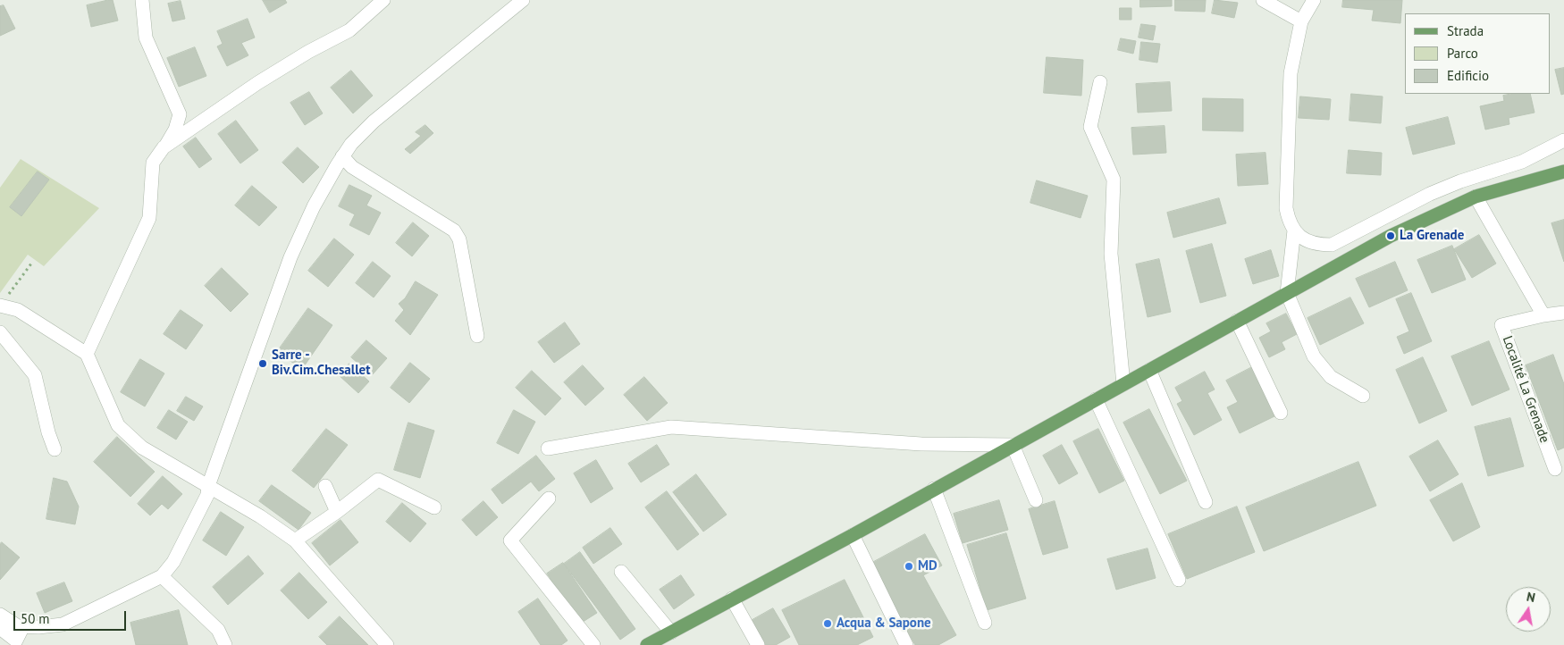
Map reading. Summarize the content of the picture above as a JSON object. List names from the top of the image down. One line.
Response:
{"streets":{"street":["Localité La Grenade"]},"places":["La Grenade","Sarre - Biv.Cim.Chesallet","MD","Acqua & Sapone"],"legend":["Strada","Parco","Edificio"],"scale_bar":"50 m","north":"top"}
